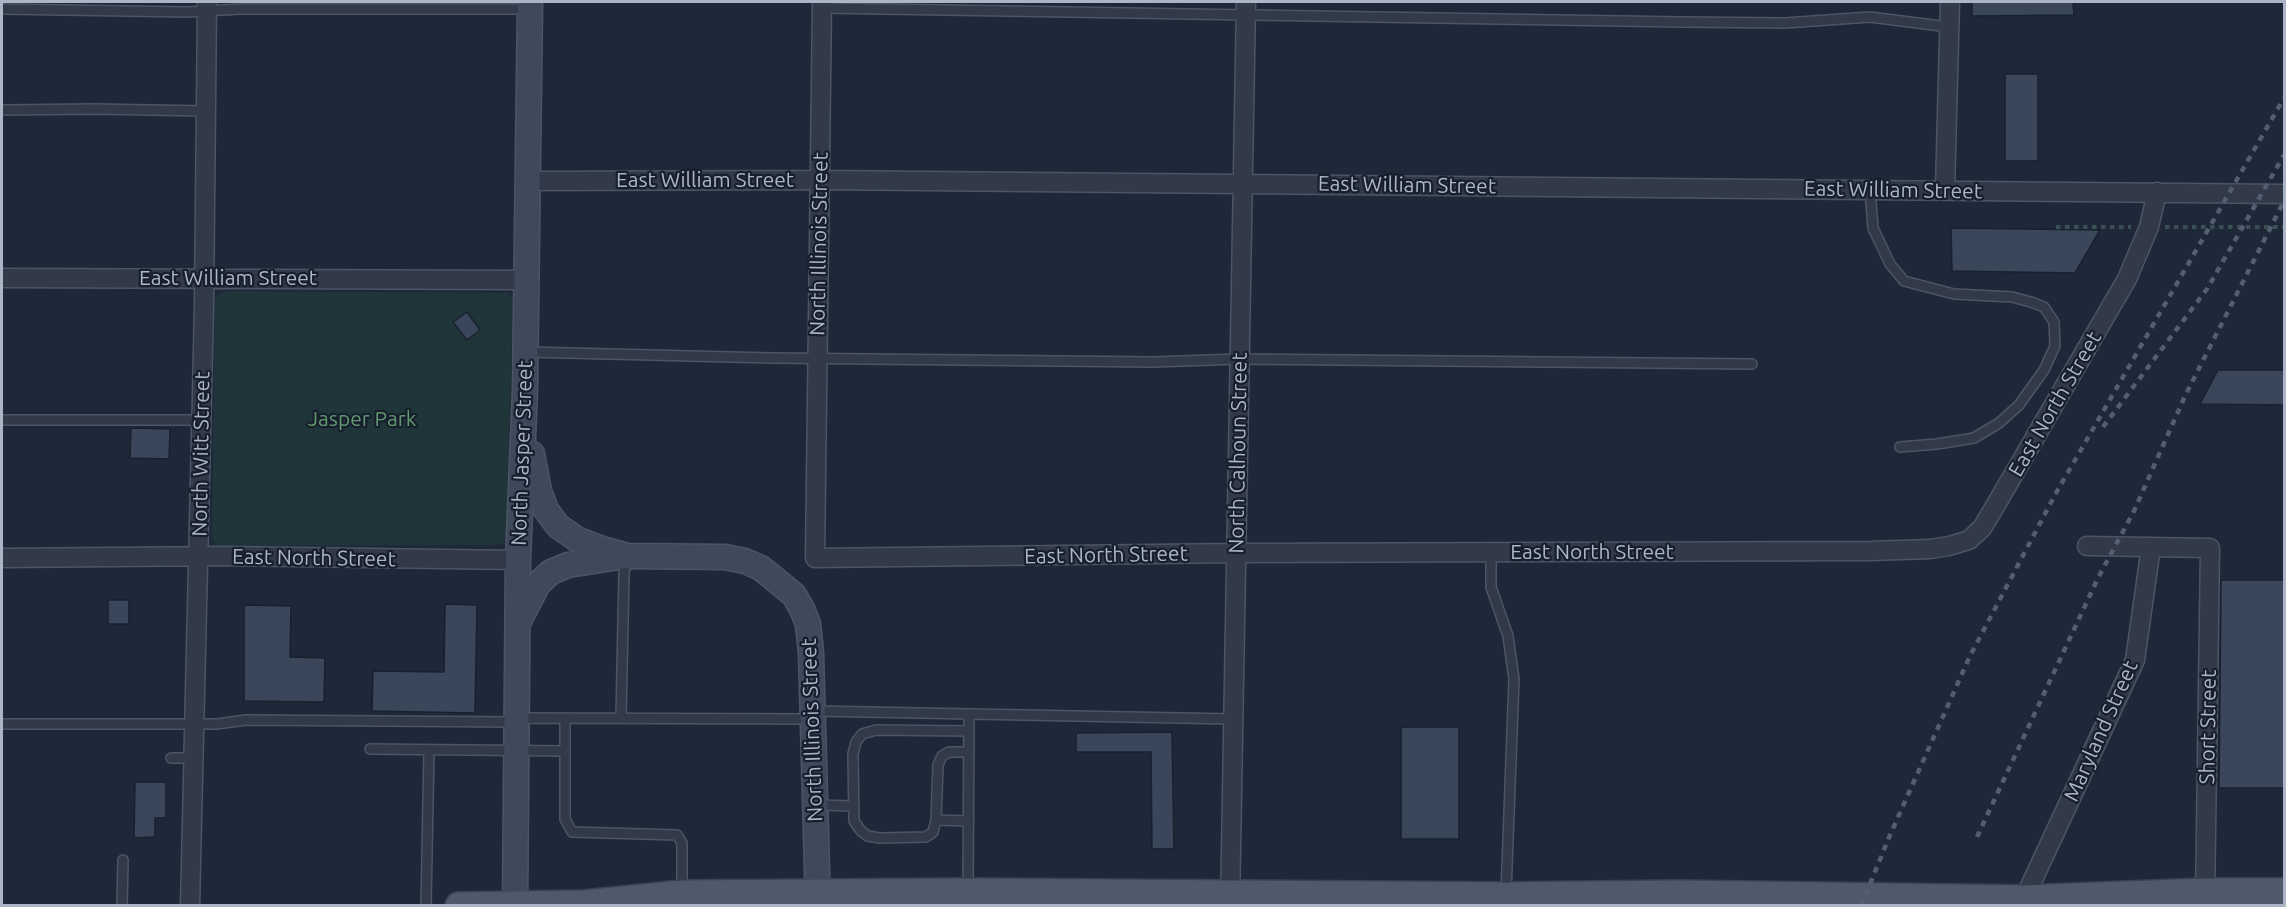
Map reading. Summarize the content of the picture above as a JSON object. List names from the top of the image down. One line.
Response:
{"streets":{"street":["East William Street","North Illinois Street","East North Street","North Jasper Street","North Calhoun Street","North Witt Street","Short Street","Maryland Street"]},"crossings":[["East William Street","North Illinois Street"],["East William Street","East North Street"],["East William Street","North Jasper Street"],["East William Street","North Calhoun Street"],["East William Street","North Witt Street"],["North Illinois Street","East North Street"],["North Illinois Street","North Jasper Street"],["East North Street","North Jasper Street"],["East North Street","North Calhoun Street"],["East North Street","North Witt Street"],["Short Street","Maryland Street"]],"parks":["Jasper Park"]}
